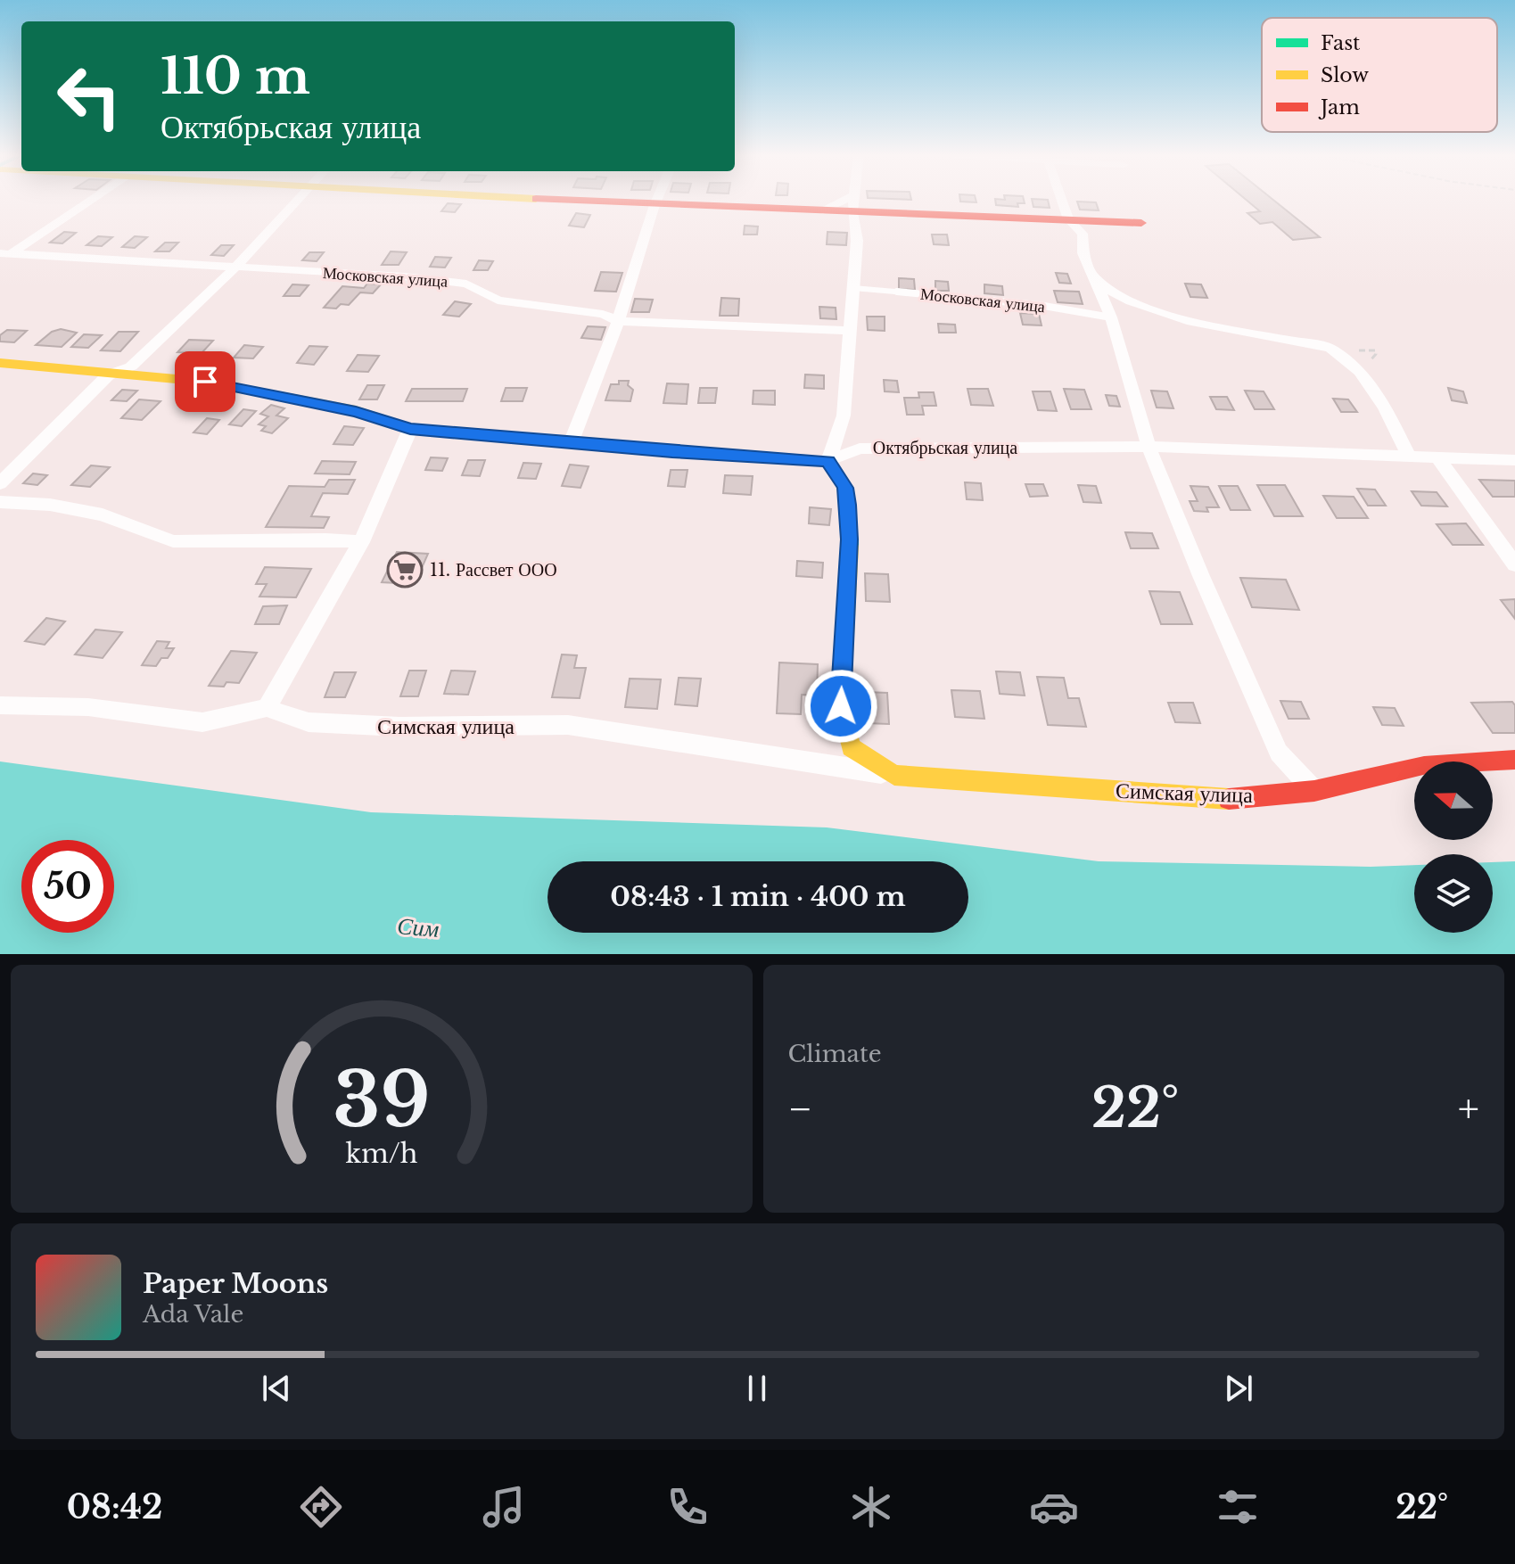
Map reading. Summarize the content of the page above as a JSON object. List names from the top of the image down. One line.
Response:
{"streets":{"main road":["Октябрьская улица","Симская улица"],"street":["Московская улица"]},"crossings":[["Октябрьская улица","Симская улица"]],"water":["Сим"],"places":{"supermarket":["11. Рассвет ООО"]},"legend":["Fast","Slow","Jam"],"north":"left","page":{"turn":["110 m","Октябрьская улица"],"limit":"50","trip":"08:43 · 1 min · 400 m","tile":"Climate","heat":["−","22°","+"],"song":["Paper Moons","Ada Vale"],"tabs":["08:42","22°"],"gauge":["39","km/h"]}}
